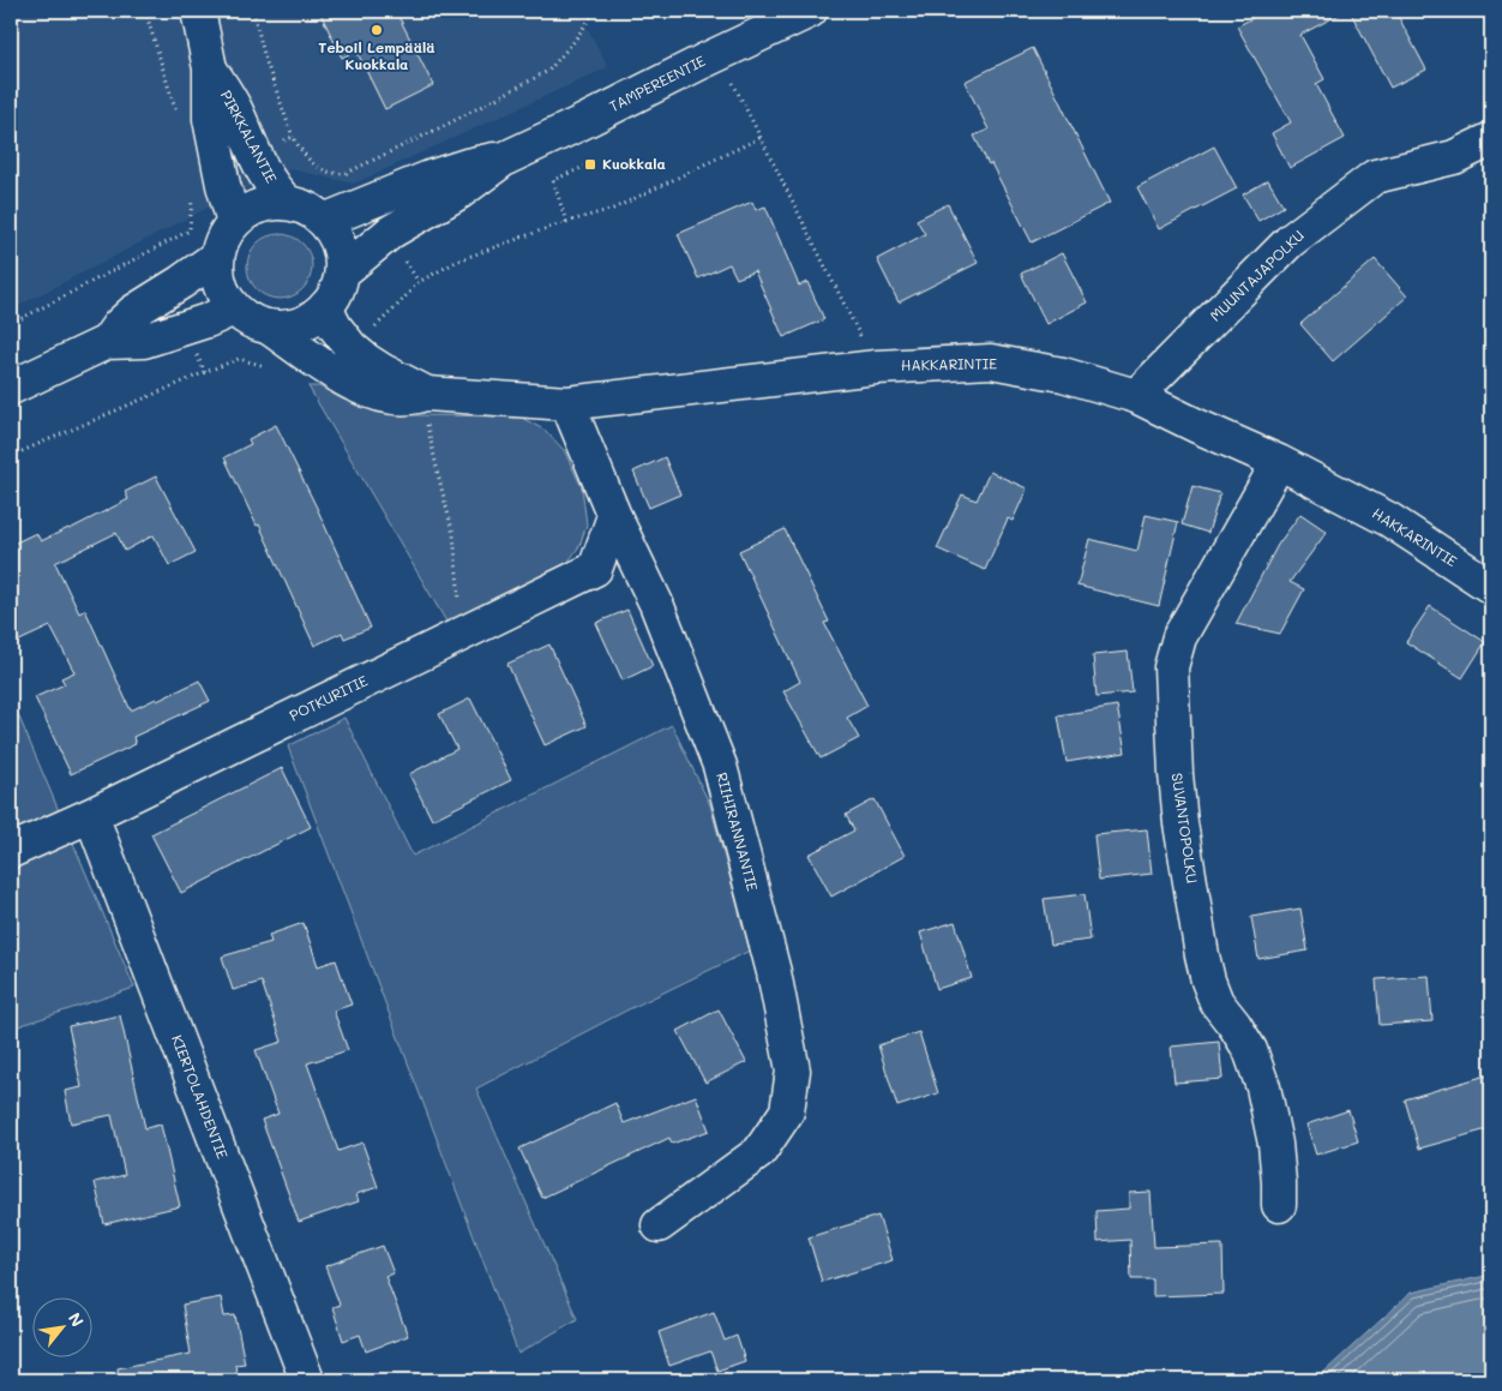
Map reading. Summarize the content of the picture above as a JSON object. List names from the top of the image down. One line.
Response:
{"streets":{"street":["TAMPEREENTIE","PIRKKALANTIE","MUUNTAJAPOLKU","HAKKARINTIE","POTKURITIE","SUVANTOPOLKU","RIIHIRANNANTIE","KIERTOLAHDENTIE"]},"crossings":[["TAMPEREENTIE","PIRKKALANTIE"],["TAMPEREENTIE","HAKKARINTIE"],["PIRKKALANTIE","HAKKARINTIE"],["MUUNTAJAPOLKU","HAKKARINTIE"],["HAKKARINTIE","SUVANTOPOLKU"],["HAKKARINTIE","RIIHIRANNANTIE"],["POTKURITIE","RIIHIRANNANTIE"],["POTKURITIE","KIERTOLAHDENTIE"]],"places":{"other":["Teboil Lempäälä Kuokkala"],"transit":["Kuokkala"]},"north":"top right"}
